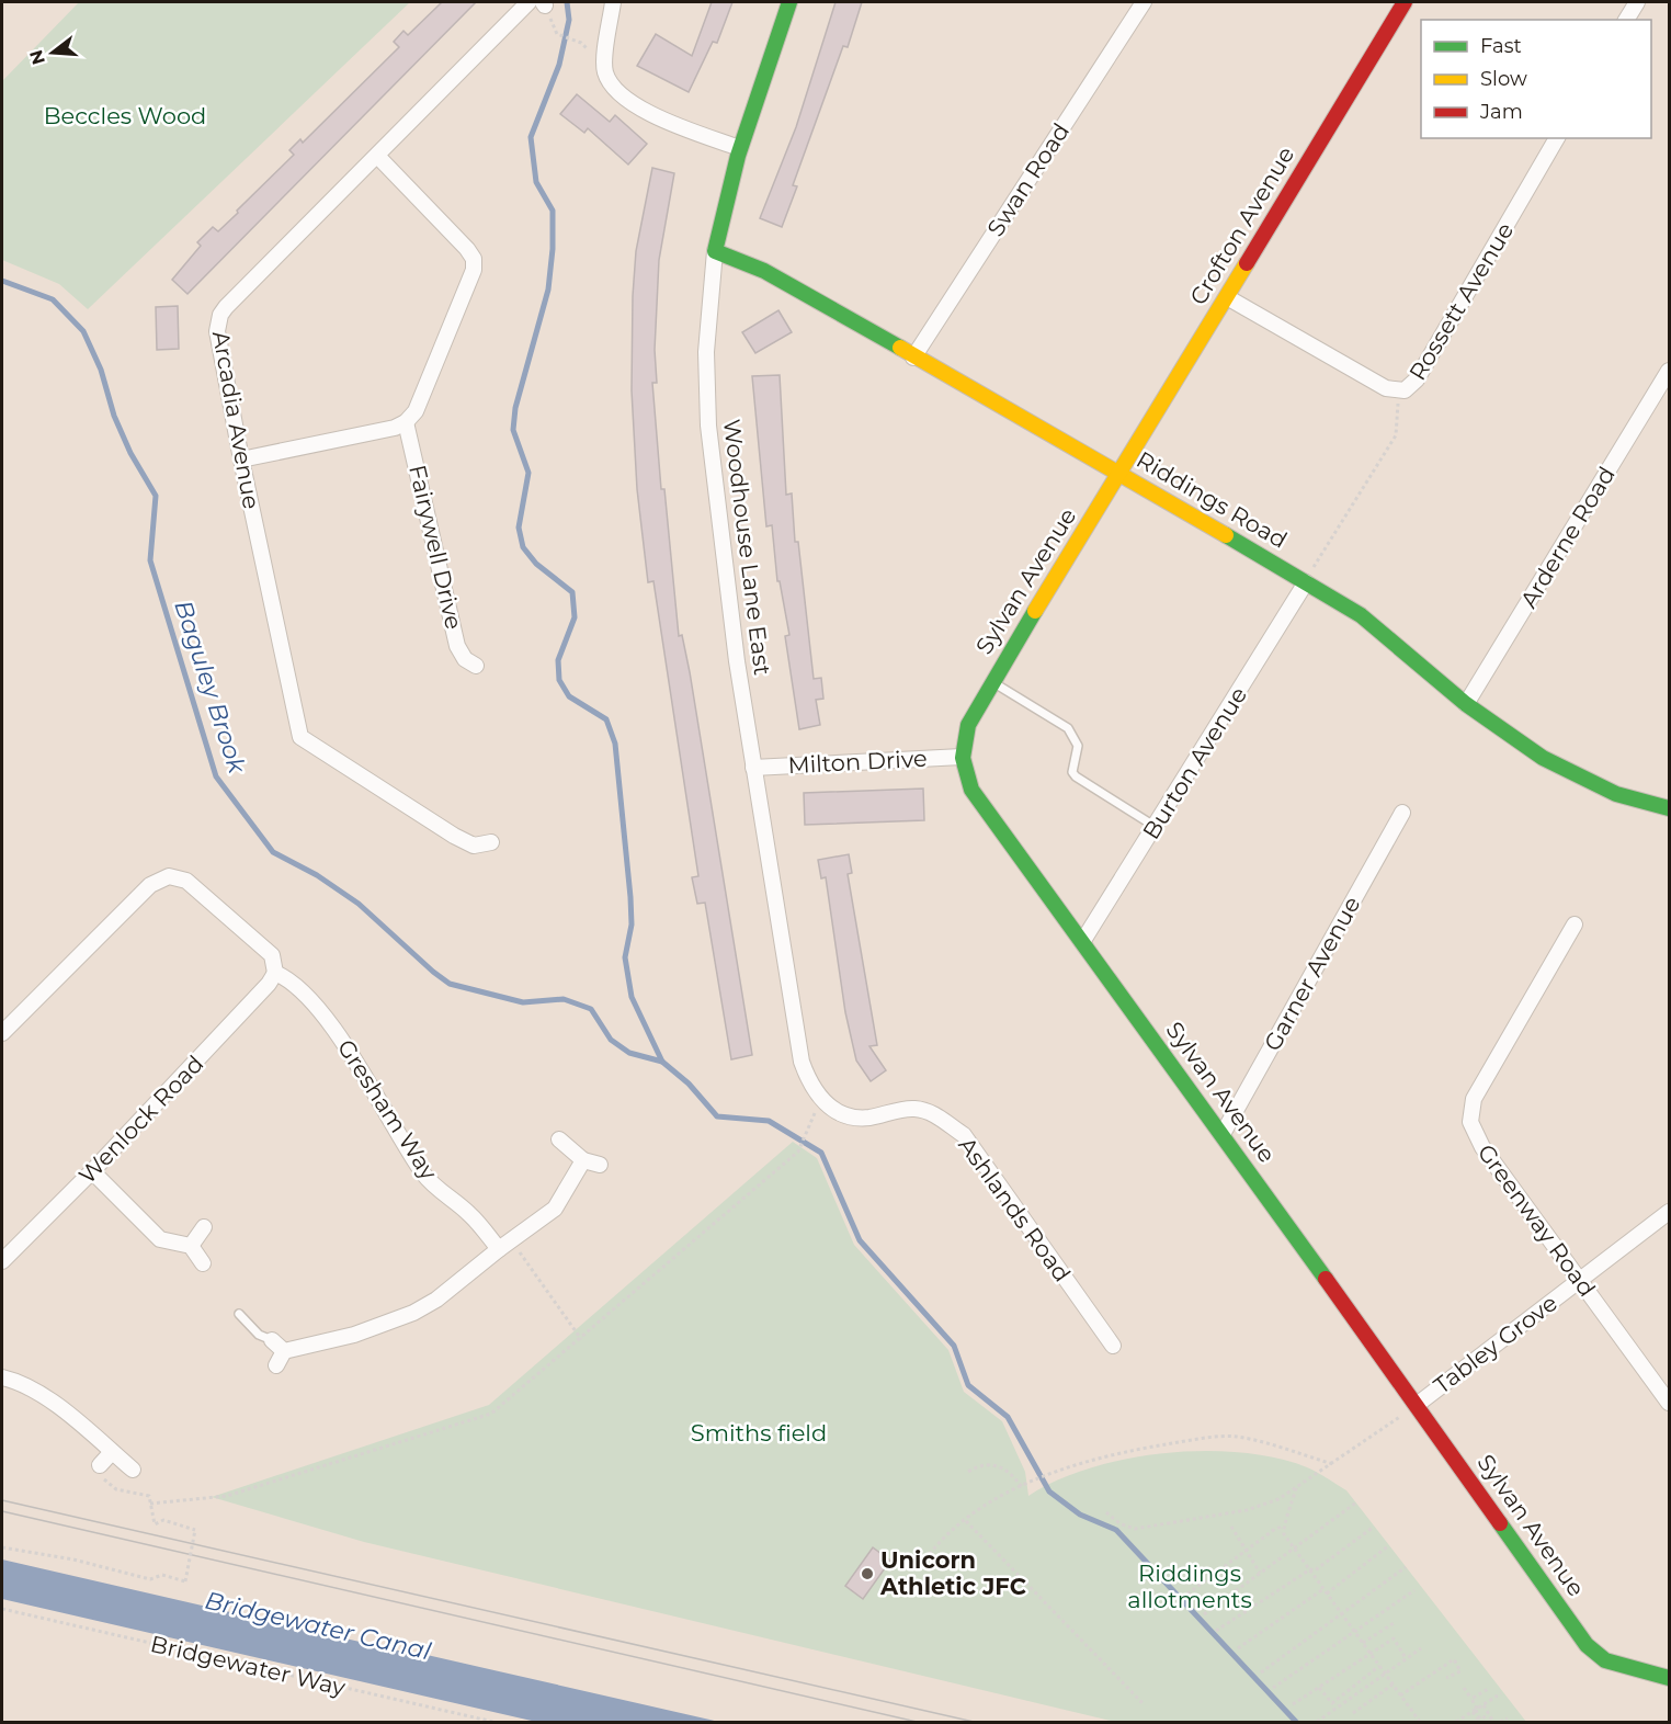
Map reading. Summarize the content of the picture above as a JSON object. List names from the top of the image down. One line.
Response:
{"streets":{"street":["Swan Road","Crofton Avenue","Rossett Avenue","Arcadia Avenue","Riddings Road","Arderne Road","Fairywell Drive","Woodhouse Lane East","Sylvan Avenue","Milton Drive","Burton Avenue","Garner Avenue","Gresham Way","Wenlock Road","Ashlands Road","Greenway Road","Tabley Grove"],"path":["Bridgewater Way"]},"crossings":[["Swan Road","Riddings Road"],["Crofton Avenue","Rossett Avenue"],["Crofton Avenue","Riddings Road"],["Crofton Avenue","Sylvan Avenue"],["Riddings Road","Arderne Road"],["Riddings Road","Woodhouse Lane East"],["Riddings Road","Sylvan Avenue"],["Riddings Road","Burton Avenue"],["Woodhouse Lane East","Milton Drive"],["Woodhouse Lane East","Ashlands Road"],["Sylvan Avenue","Milton Drive"],["Sylvan Avenue","Burton Avenue"],["Sylvan Avenue","Garner Avenue"],["Sylvan Avenue","Tabley Grove"],["Gresham Way","Wenlock Road"],["Greenway Road","Tabley Grove"]],"water":["Baguley Brook","Bridgewater Canal"],"parks":["Beccles Wood","Smiths field","Riddings allotments"],"places":["Unicorn Athletic JFC"],"legend":["Fast","Slow","Jam"],"north":"left"}
